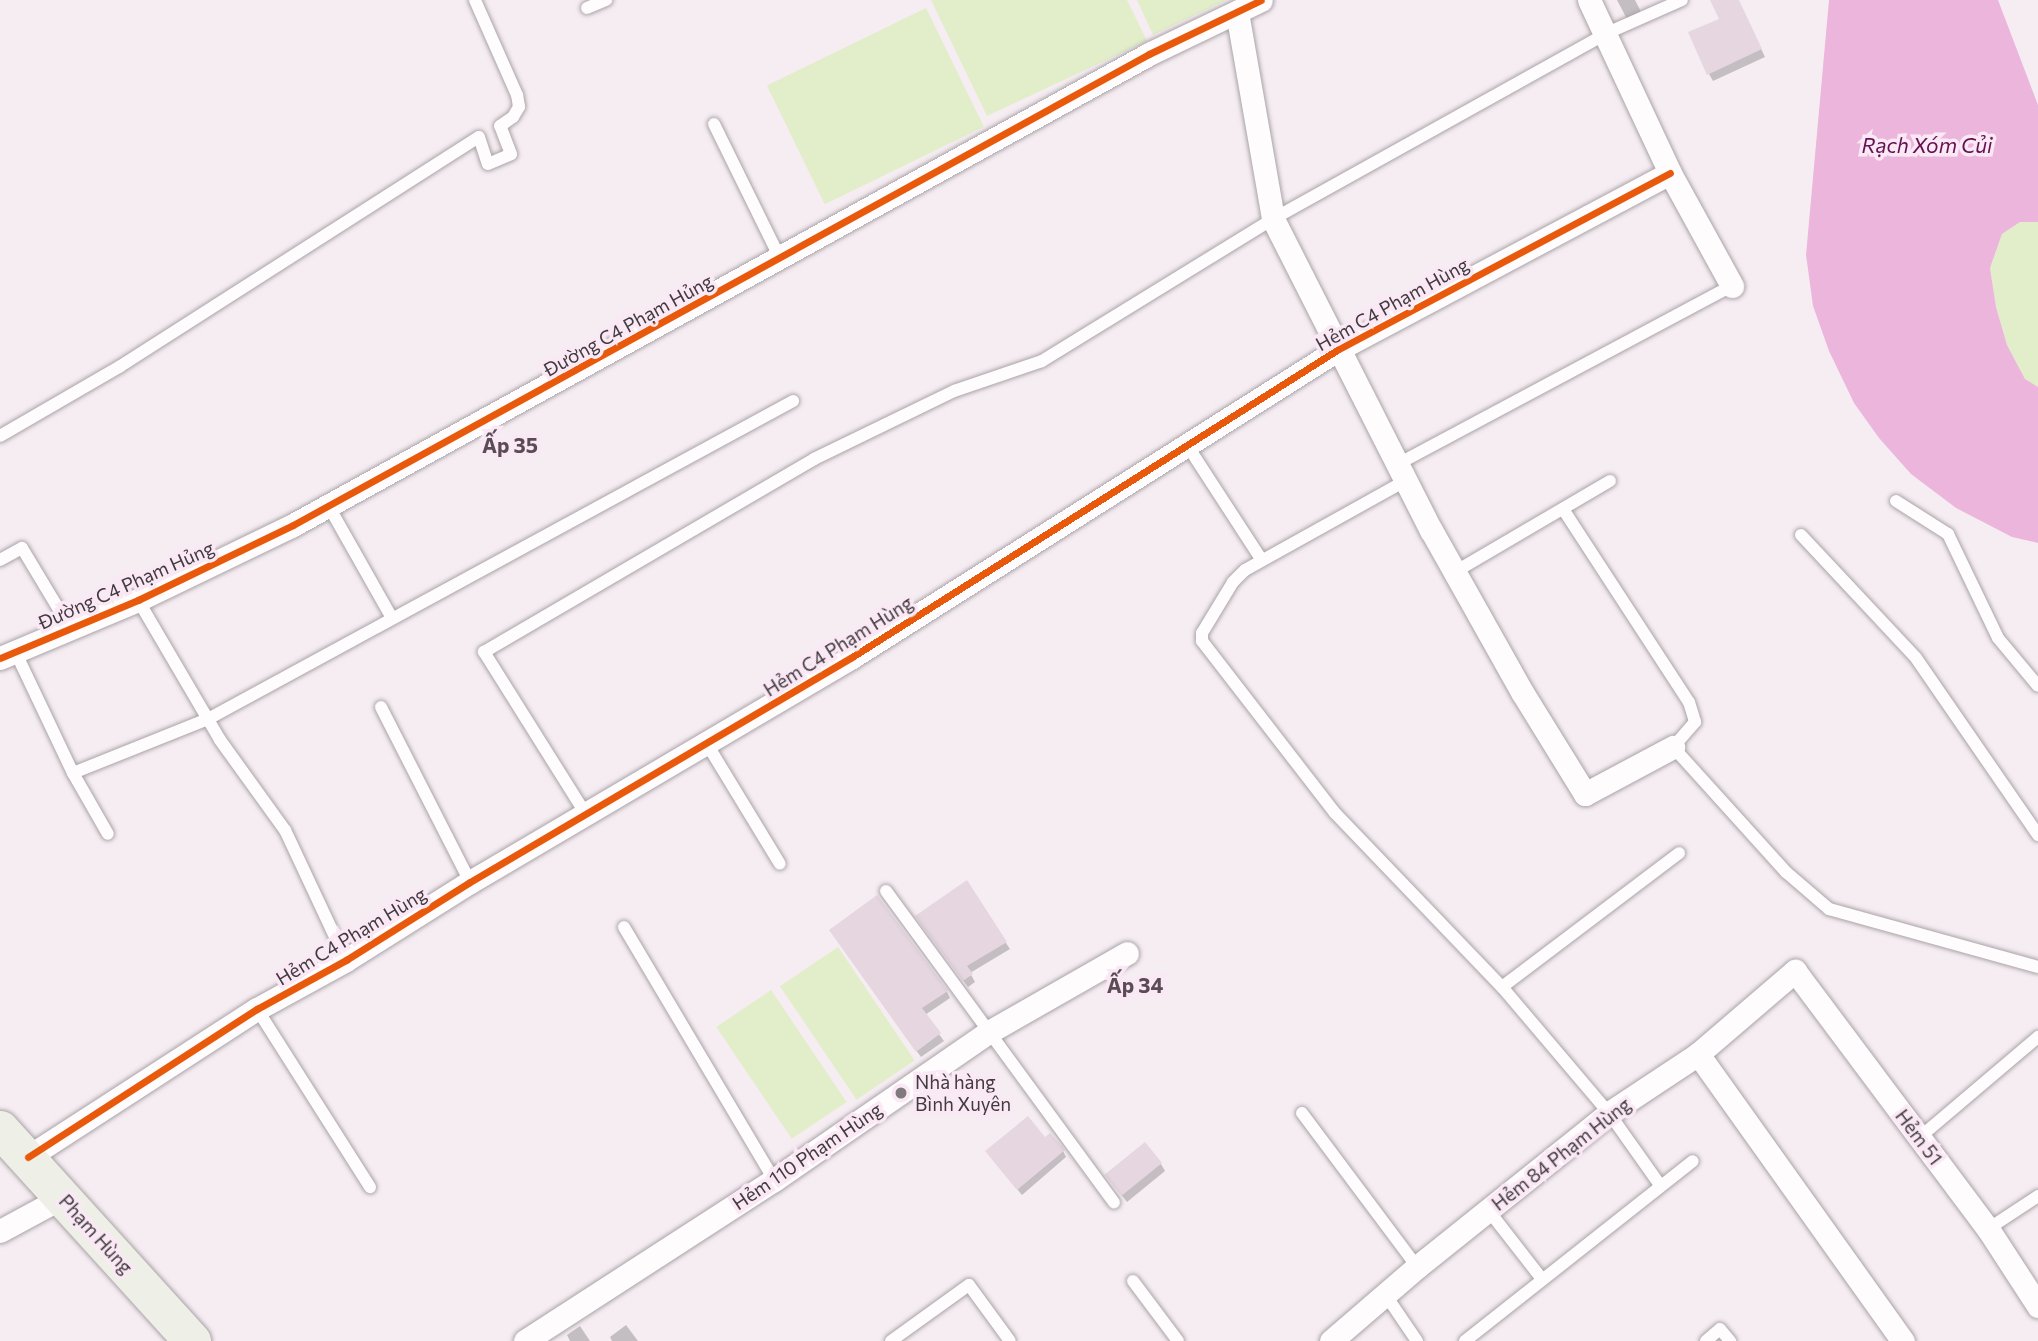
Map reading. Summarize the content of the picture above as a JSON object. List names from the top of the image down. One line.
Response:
{"streets":{"main road":["Phạm Hùng"],"street":["Hẻm C4 Phạm Hùng","Đường C4 Phạm Hủng","Hẻm 51","Hẻm 84 Phạm Hùng","Hẻm 110 Phạm Hùng"]},"crossings":[["Hẻm C4 Phạm Hùng","Phạm Hùng"],["Hẻm 51","Hẻm 84 Phạm Hùng"]],"districts":["Ấp 35","Ấp 34"],"water":["Rạch Xóm Củi"],"places":["Nhà hàng Bình Xuyên"]}
